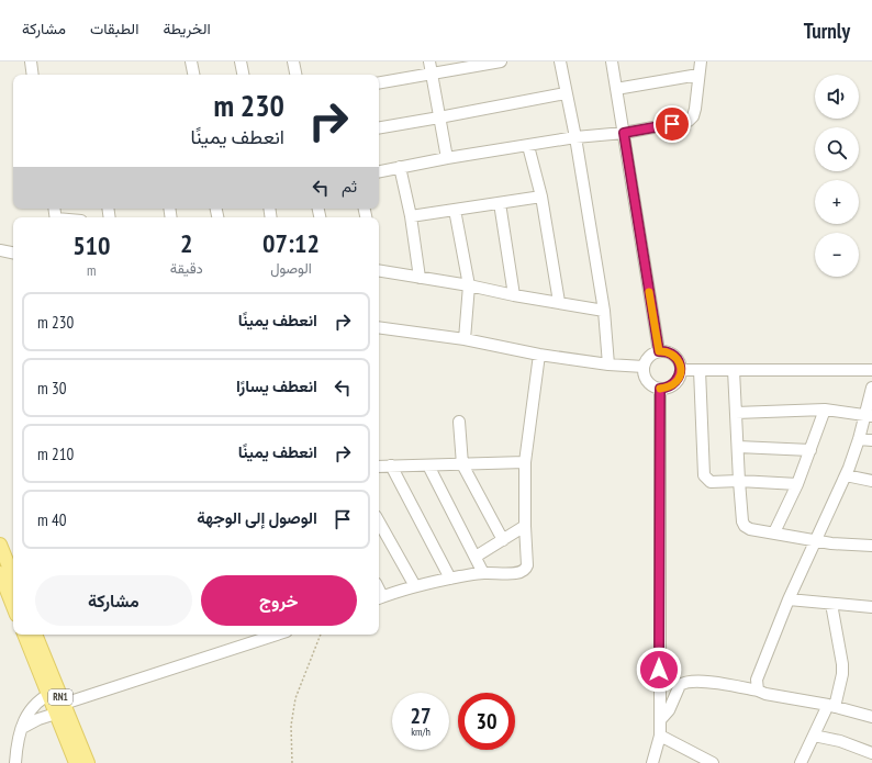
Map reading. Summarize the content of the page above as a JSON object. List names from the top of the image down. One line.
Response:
{"streets":{"main road":["RN1"]},"page":{"header":"Turnly","nav":["الخريطة","الطبقات","مشاركة"],"map_buttons":["+","−"],"turn":["230 m","انعطف يمينًا"],"then":"ثم","eta":["07:12","الوصول","2","دقيقة","510","m"],"list":[{"name":"انعطف يمينًا","value":"230 m"},{"name":"انعطف يسارًا","value":"30 m"},{"name":"انعطف يمينًا","value":"210 m"},{"name":"الوصول إلى الوجهة","value":"40 m"}],"buttons":["خروج","مشاركة"],"speed":"27 km/h","limit":"30"}}
